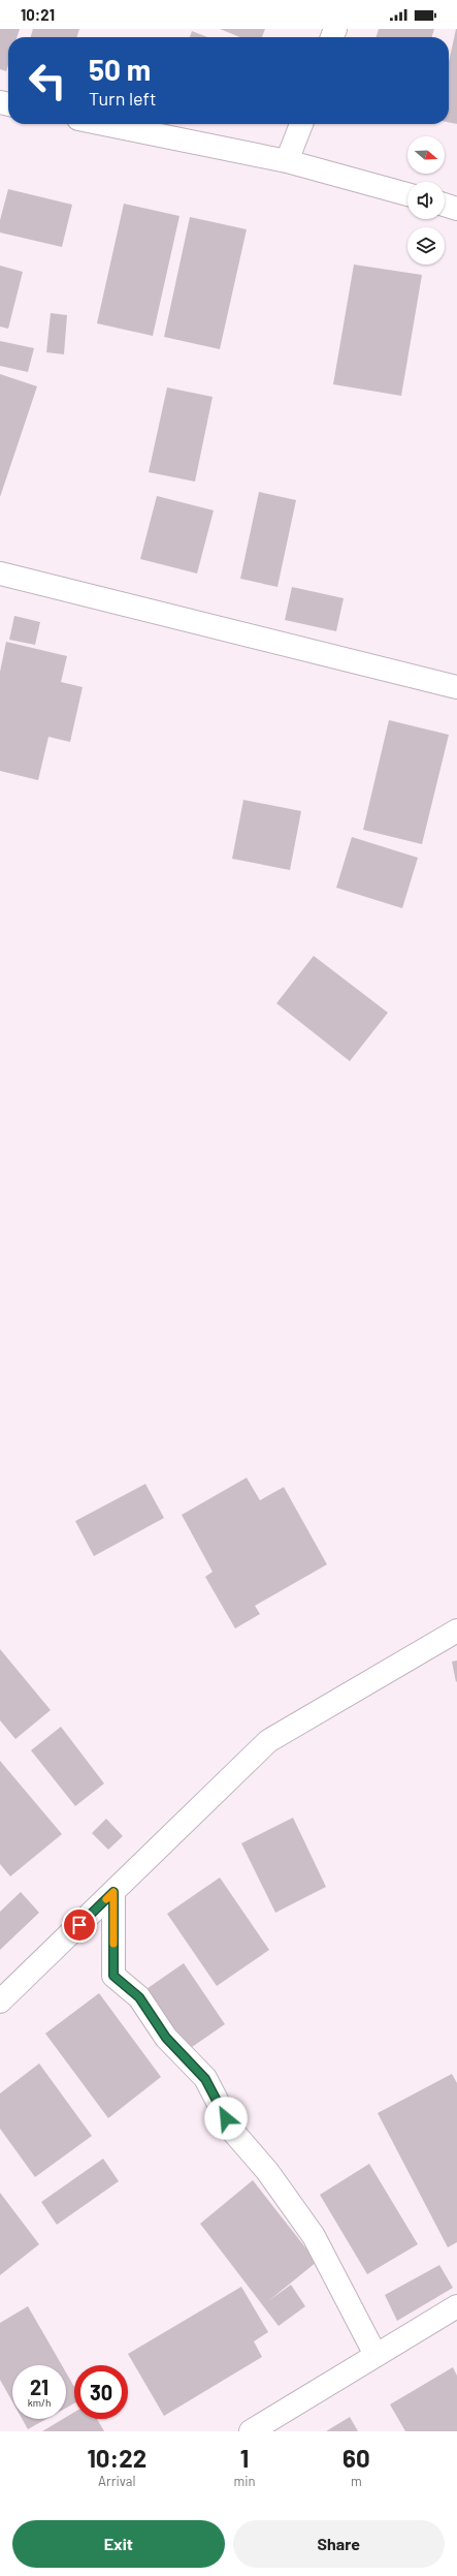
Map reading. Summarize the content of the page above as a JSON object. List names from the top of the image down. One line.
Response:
{"north":"right","page":{"status":"10:21","turn":["50 m","Turn left"],"speed":"21 km/h","limit":"30","eta":["10:22","Arrival","1","min","60","m"],"buttons":["Exit","Share"]}}
